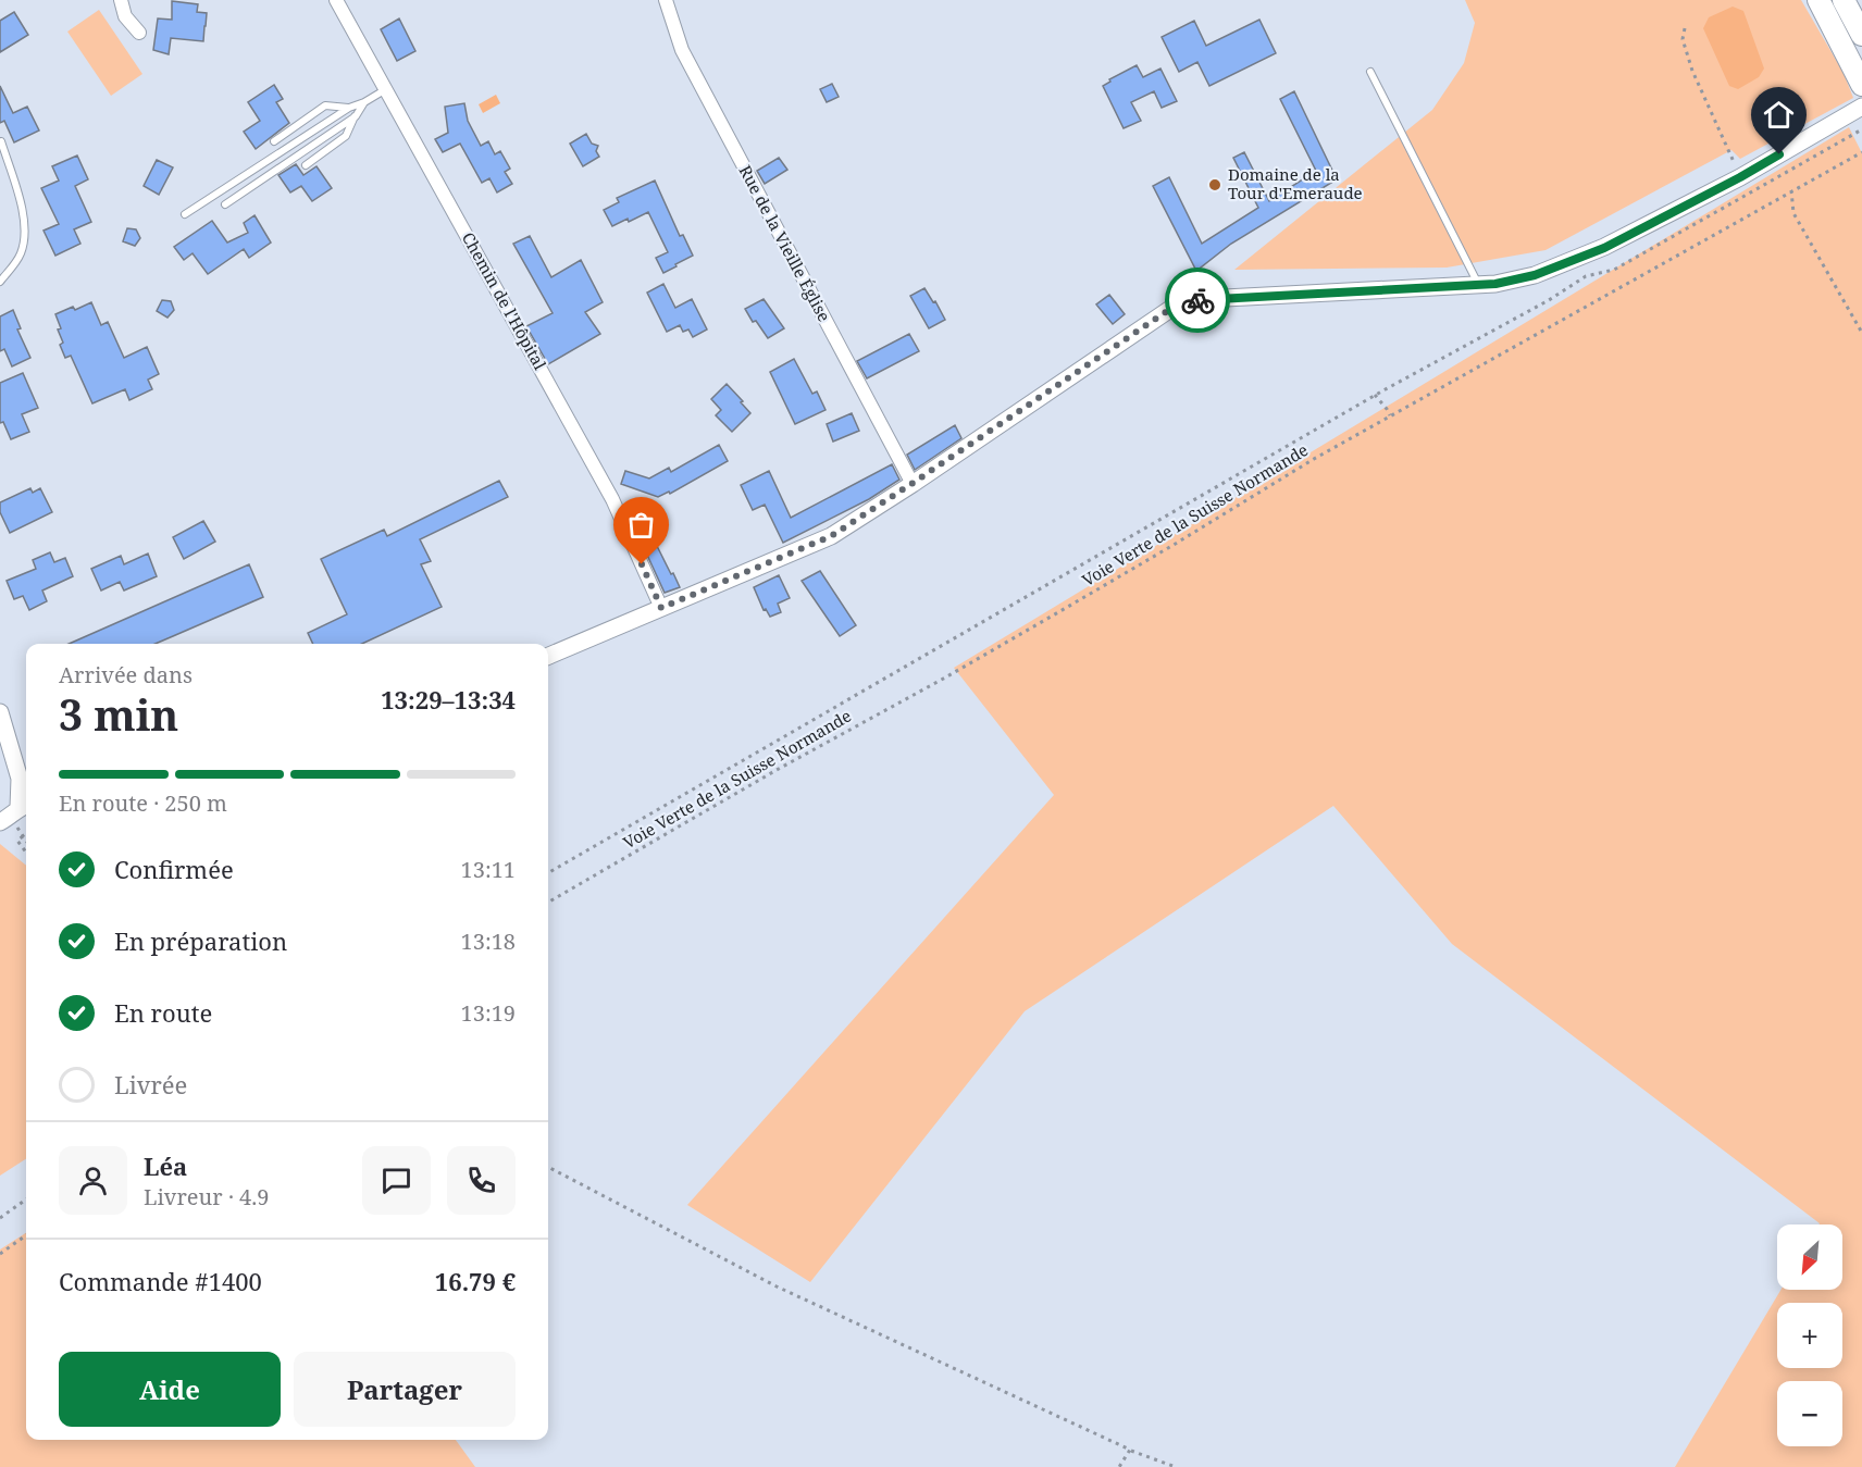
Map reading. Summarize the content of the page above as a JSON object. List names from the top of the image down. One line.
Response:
{"streets":{"street":["Rue de la Vieille Église","Chemin de l'Hôpital"],"path":["Voie Verte de la Suisse Normande"]},"places":["Domaine de la Tour d'Emeraude"],"north":"bottom left","page":{"heading":["3 min","Arrivée dans","13:29–13:34"],"panel":["Léa","Livreur · 4.9","Commande #1400","16.79 €"],"bar":"En route · 250 m","list":[["Confirmée","13:11"],["En préparation","13:18"],["En route","13:19"],"Livrée"],"map_buttons":["+","−"],"buttons":["Aide","Partager"]}}
